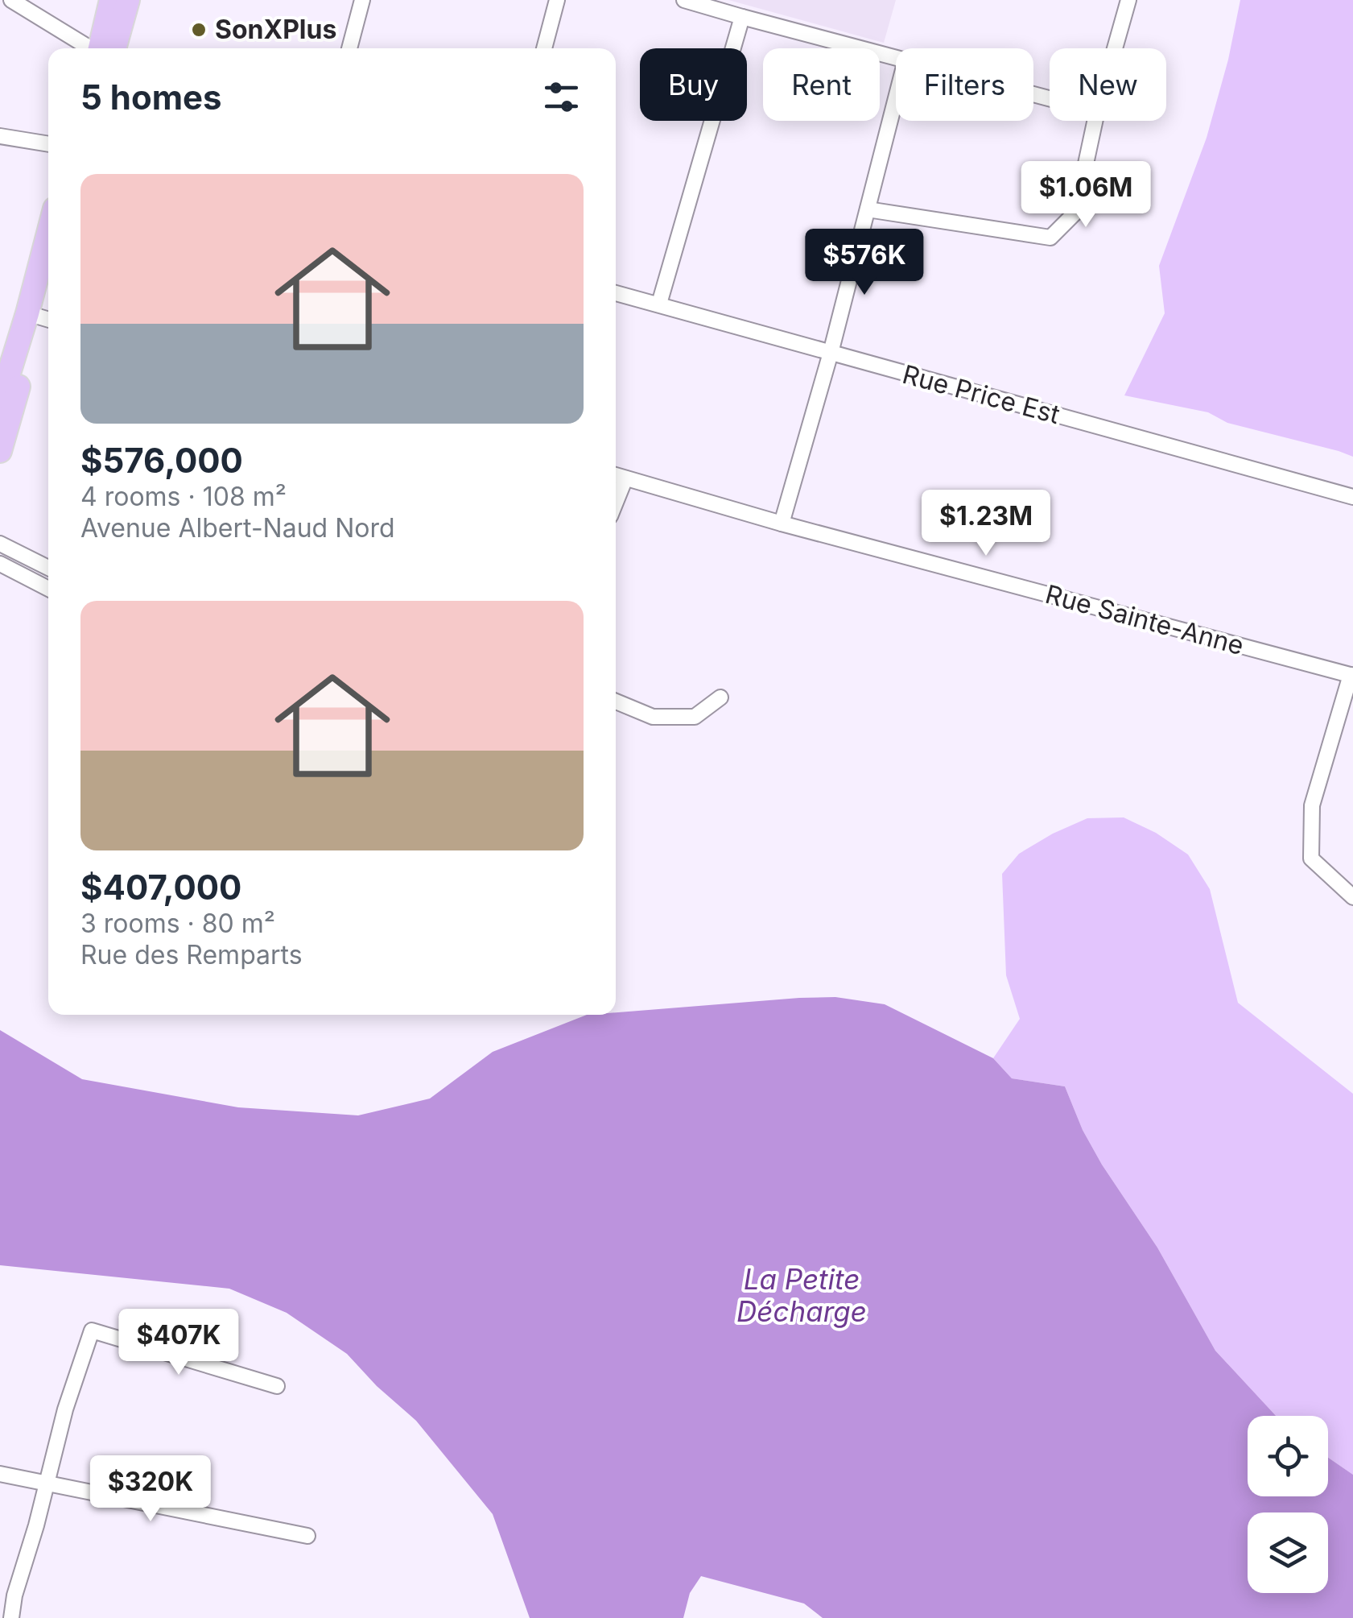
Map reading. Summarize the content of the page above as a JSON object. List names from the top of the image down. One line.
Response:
{"streets":{"street":["Rue Price Est","Rue Sainte-Anne"]},"water":["La Petite Décharge"],"places":["SonXPlus"],"page":{"chip":["Buy","Rent","Filters","New"],"heading":"5 homes","list":[{"name":"$576,000","note":"4 rooms · 108 m² · Avenue Albert-Naud Nord"},{"name":"$407,000","note":"3 rooms · 80 m² · Rue des Remparts"}],"price":["$1.06M","$576K","$1.23M","$407K","$320K"]}}
